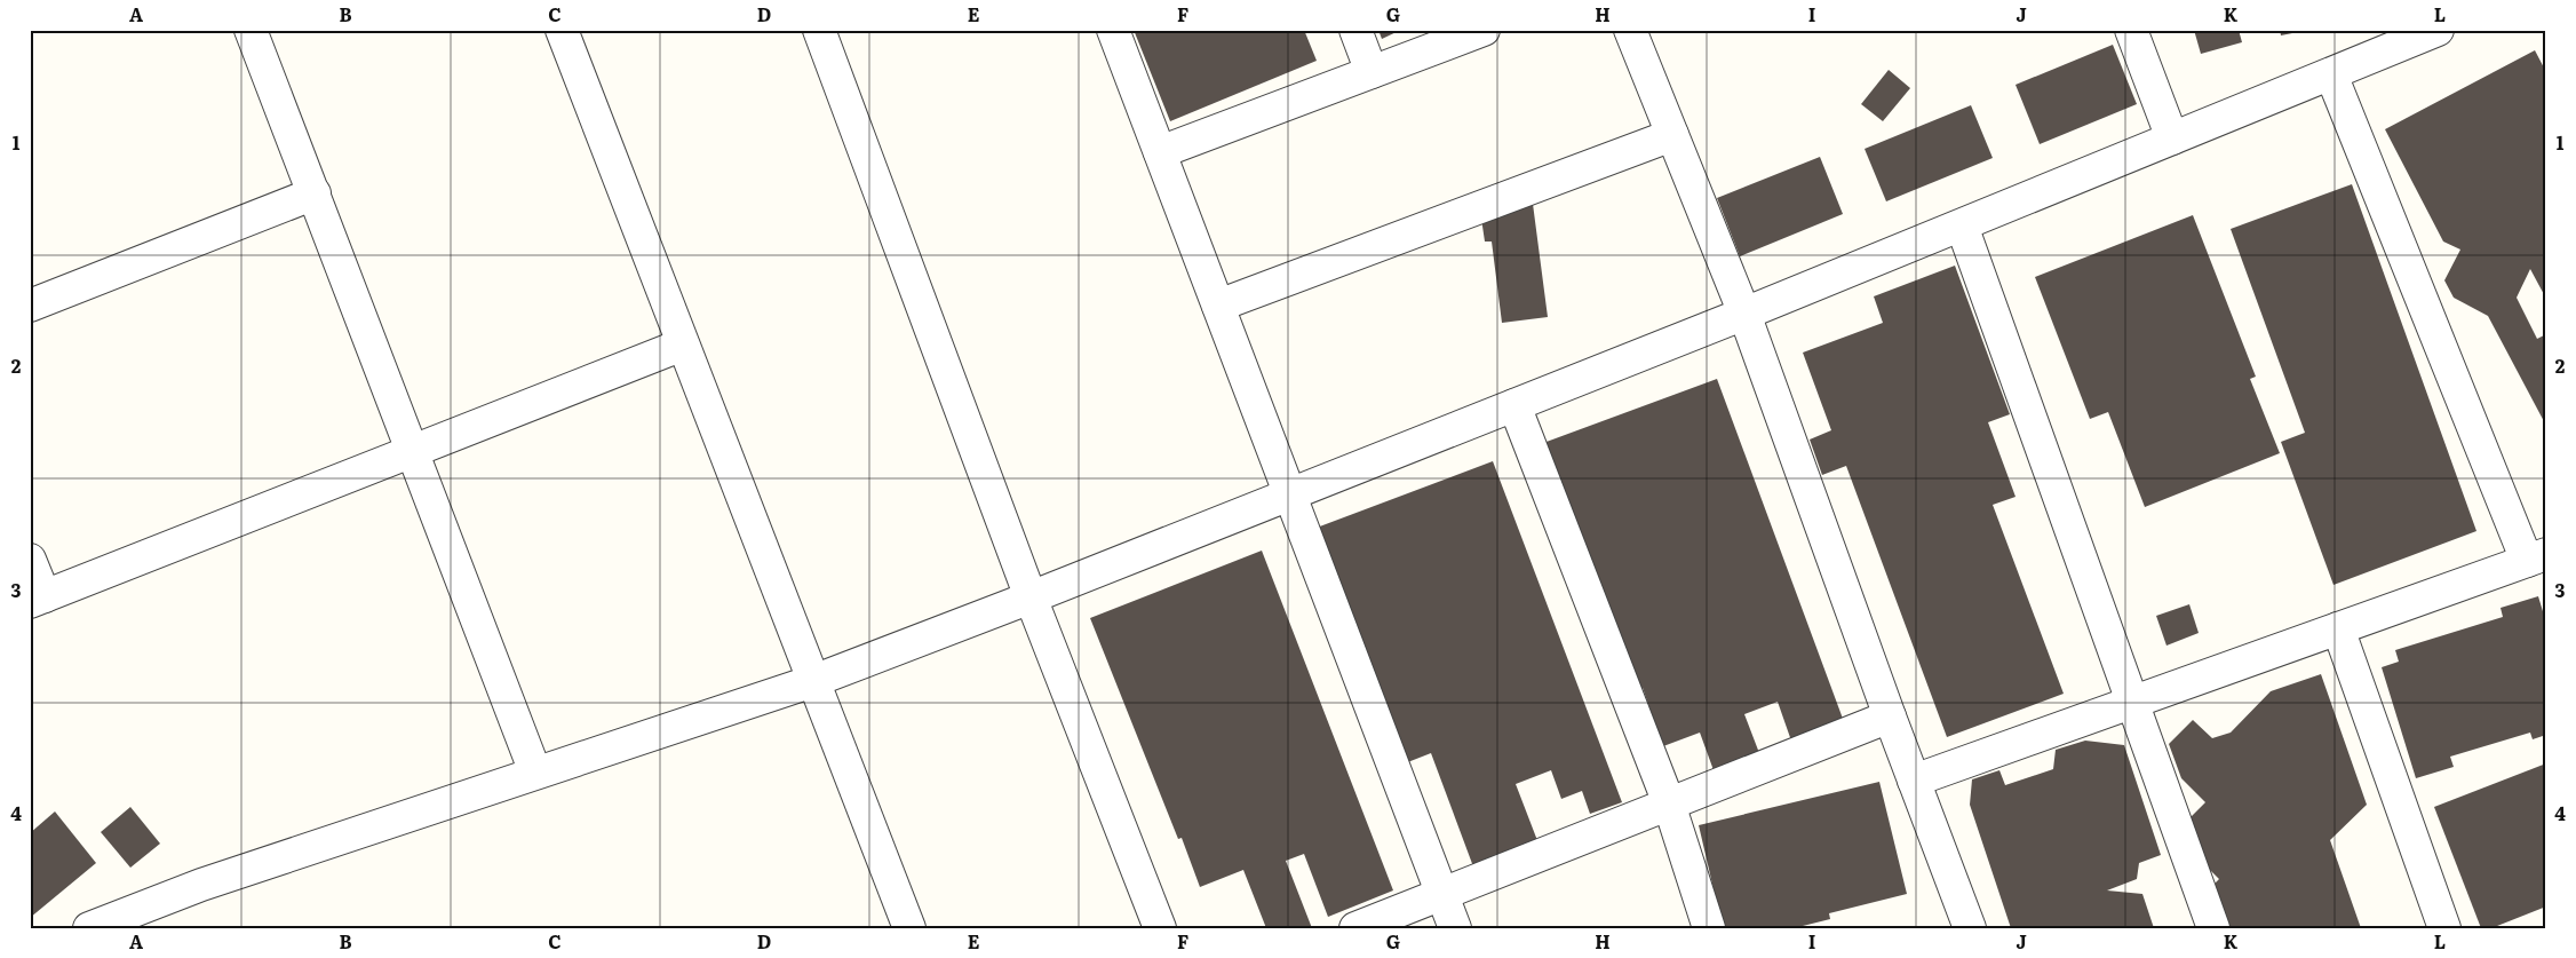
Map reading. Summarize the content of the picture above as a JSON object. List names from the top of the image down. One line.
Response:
{"grid":{"columns":["A","B","C","D","E","F","G","H","I","J","K","L"],"rows":["1","2","3","4"]}}
